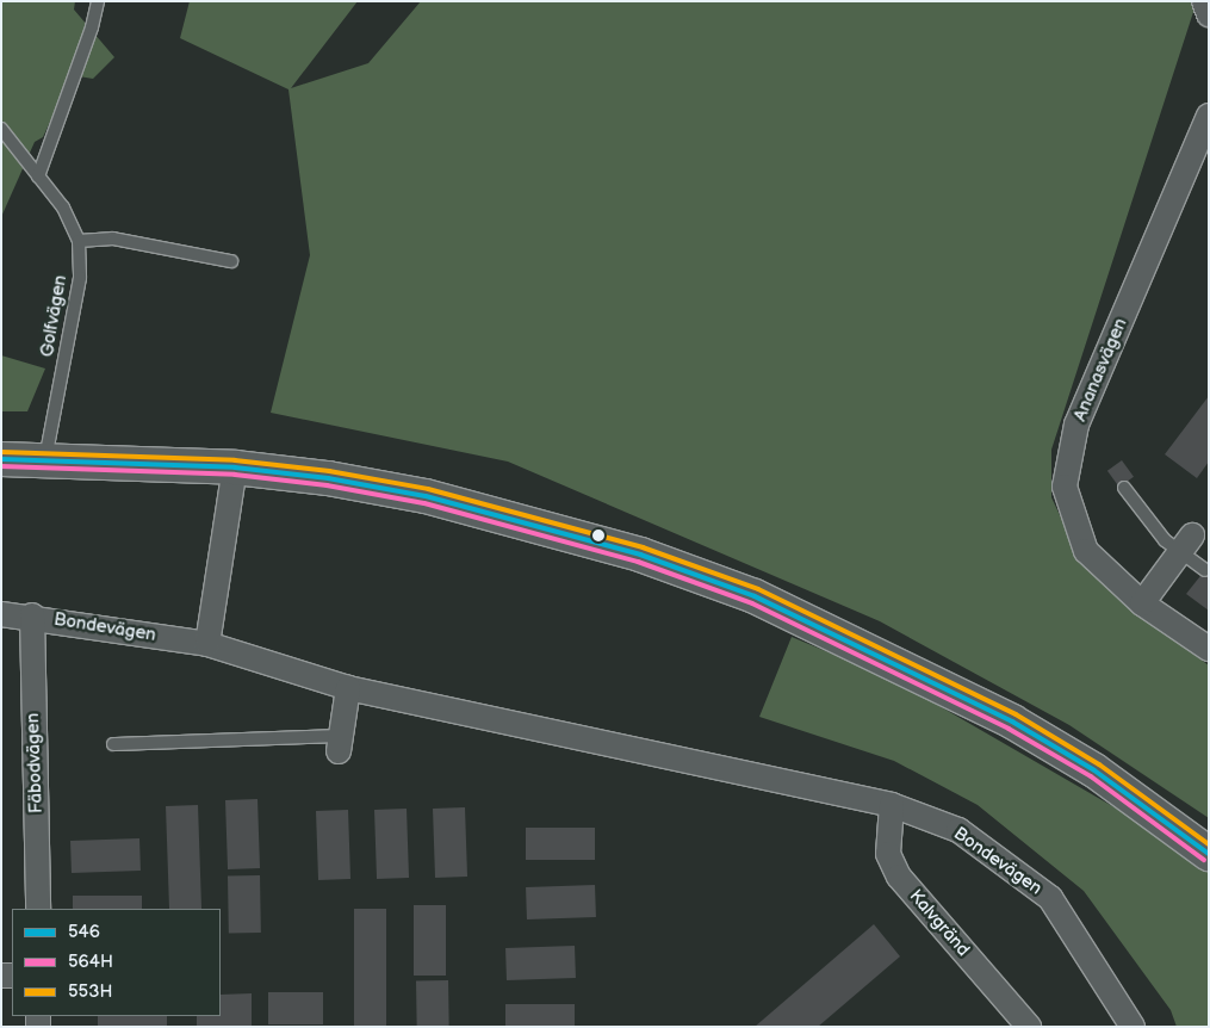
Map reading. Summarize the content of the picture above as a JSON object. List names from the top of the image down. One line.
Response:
{"streets":{"street":["Ananasvägen","Bondevägen","Fäbodvägen","Kalvgränd"],"lane":["Golfvägen"]},"crossings":[["Bondevägen","Fäbodvägen"],["Bondevägen","Kalvgränd"]],"lines":["transit line 553H","transit line 546","transit line 564H"],"legend":["546","564H","553H"]}
